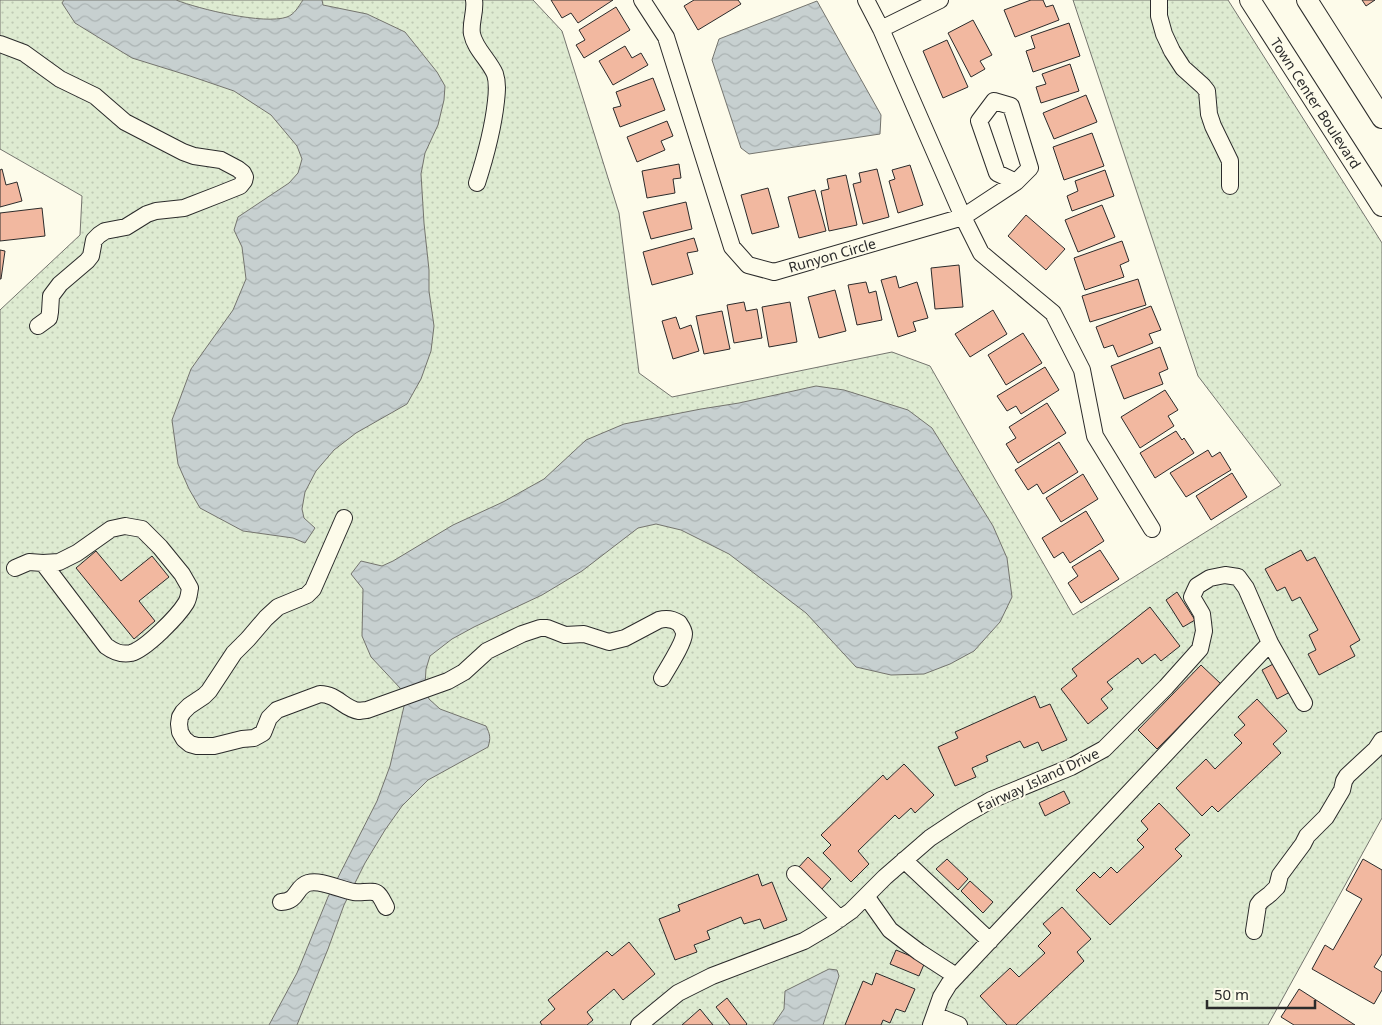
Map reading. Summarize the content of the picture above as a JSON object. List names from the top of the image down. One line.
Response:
{"streets":{"main road":["Town Center Boulevard"],"street":["Runyon Circle","Fairway Island Drive"]},"scale_bar":"50 m"}
